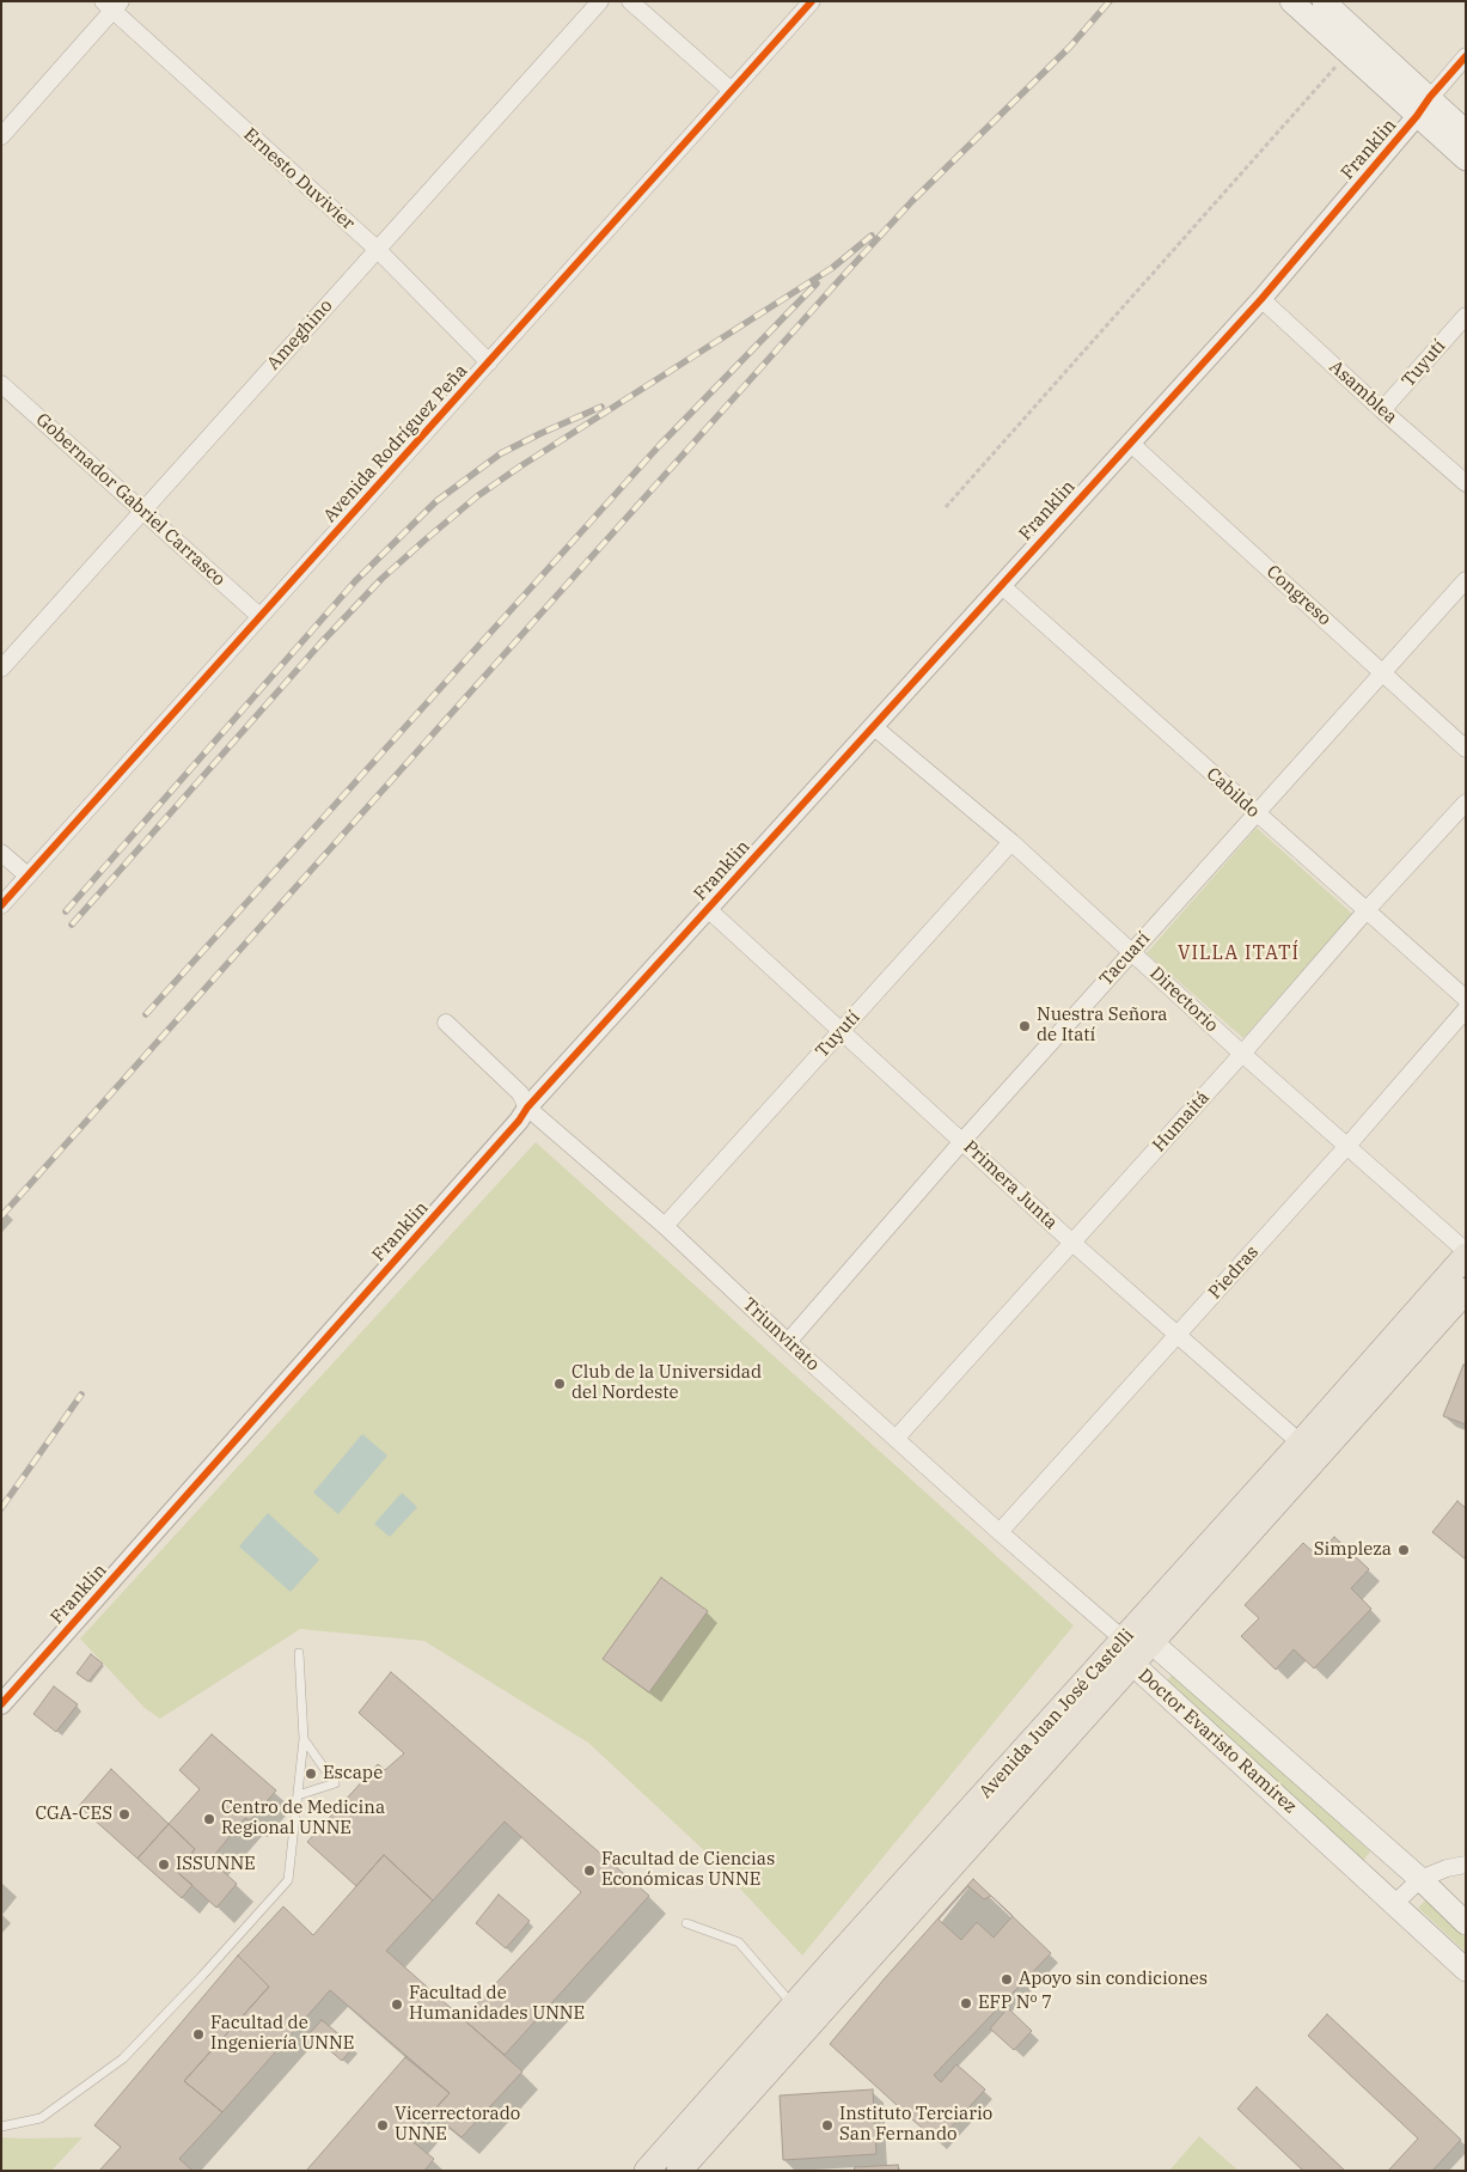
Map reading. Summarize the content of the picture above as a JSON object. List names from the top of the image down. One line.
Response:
{"streets":{"main road":["Avenida Juan José Castelli","Doctor Evaristo Ramírez"],"street":["Franklin","Ernesto Duvivier","Ameghino","Tuyutí","Asamblea","Avenida Rodríguez Peña","Gobernador Gabriel Carrasco","Congreso","Cabildo","Tacuarí","Directorio","Humaitá","Primera Junta","Piedras","Triunvirato"]},"crossings":[["Franklin","Asamblea"],["Franklin","Congreso"],["Franklin","Cabildo"],["Franklin","Directorio"],["Franklin","Primera Junta"],["Franklin","Triunvirato"],["Ernesto Duvivier","Ameghino"],["Ernesto Duvivier","Avenida Rodríguez Peña"],["Ameghino","Gobernador Gabriel Carrasco"],["Tuyutí","Asamblea"],["Tuyutí","Directorio"],["Tuyutí","Primera Junta"],["Tuyutí","Triunvirato"],["Avenida Rodríguez Peña","Gobernador Gabriel Carrasco"],["Congreso","Tacuarí"],["Cabildo","Tacuarí"],["Cabildo","Humaitá"],["Tacuarí","Directorio"],["Tacuarí","Primera Junta"],["Tacuarí","Triunvirato"],["Directorio","Humaitá"],["Directorio","Piedras"],["Directorio","Avenida Juan José Castelli"],["Humaitá","Primera Junta"],["Humaitá","Triunvirato"],["Primera Junta","Piedras"],["Primera Junta","Avenida Juan José Castelli"],["Piedras","Triunvirato"],["Triunvirato","Avenida Juan José Castelli"],["Triunvirato","Doctor Evaristo Ramírez"],["Avenida Juan José Castelli","Doctor Evaristo Ramírez"]],"districts":["VILLA ITATÍ"],"places":["Nuestra Señora de Itatí","Club de la Universidad del Nordeste","Simpleza","Escape","CGA-CES","Centro de Medicina Regional UNNE","ISSUNNE","Facultad de Ciencias Económicas UNNE","Apoyo sin condiciones","EFP Nº 7","Facultad de Humanidades UNNE","Facultad de Ingeniería UNNE","Vicerrectorado UNNE","Instituto Terciario San Fernando"]}
